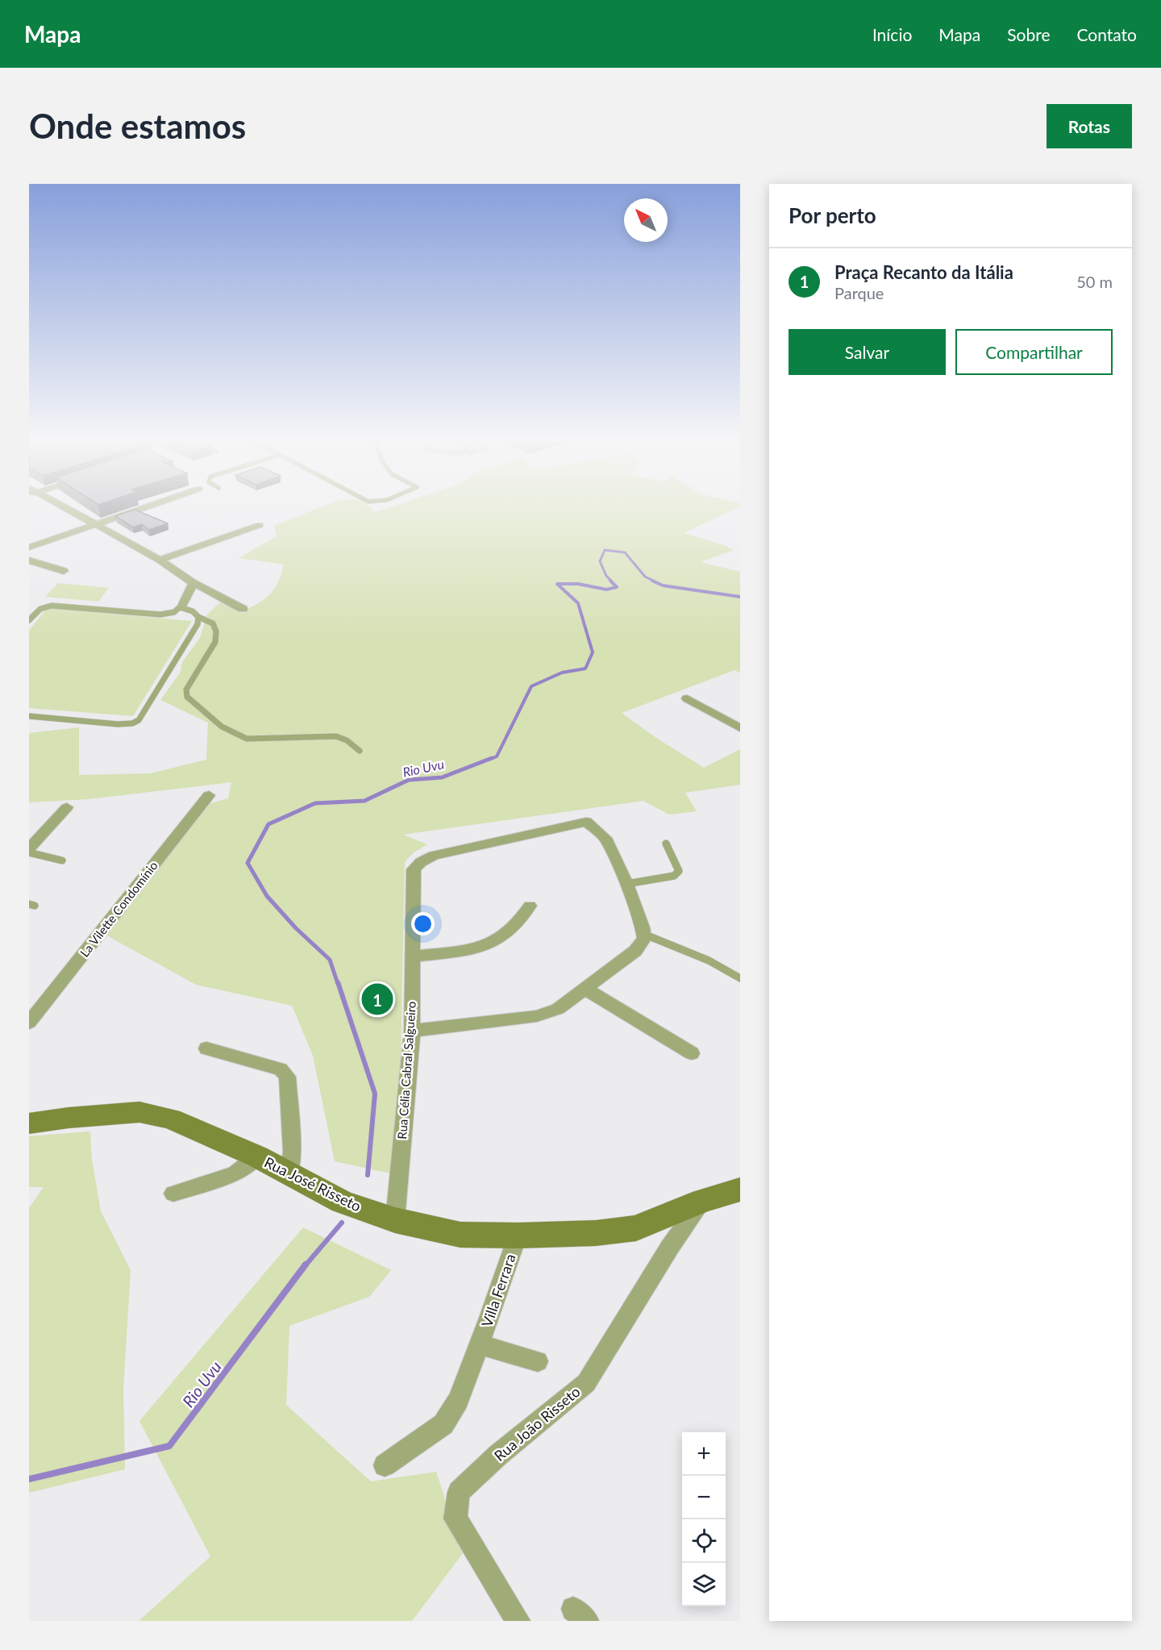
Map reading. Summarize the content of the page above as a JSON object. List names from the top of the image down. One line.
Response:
{"streets":{"main road":["Rua José Risseto"],"street":["La Vilette Condomínio","Rua Célia Cabral Salgueiro","Villa Ferrara","Rua João Risseto"]},"crossings":[["Rua Célia Cabral Salgueiro","Rua José Risseto"],["Rua José Risseto","Villa Ferrara"],["Rua José Risseto","Rua João Risseto"]],"water":["Rio Uvu"],"north":"top left","page":{"header":"Mapa","nav":["Início","Mapa","Sobre","Contato"],"buttons":["Rotas",["Salvar","Compartilhar"]],"title":"Onde estamos","heading":"Por perto","list":[{"mark":"1","name":"Praça Recanto da Itália","note":"Parque","value":"50 m"}],"pins":"1","map_buttons":["+","−"]}}
